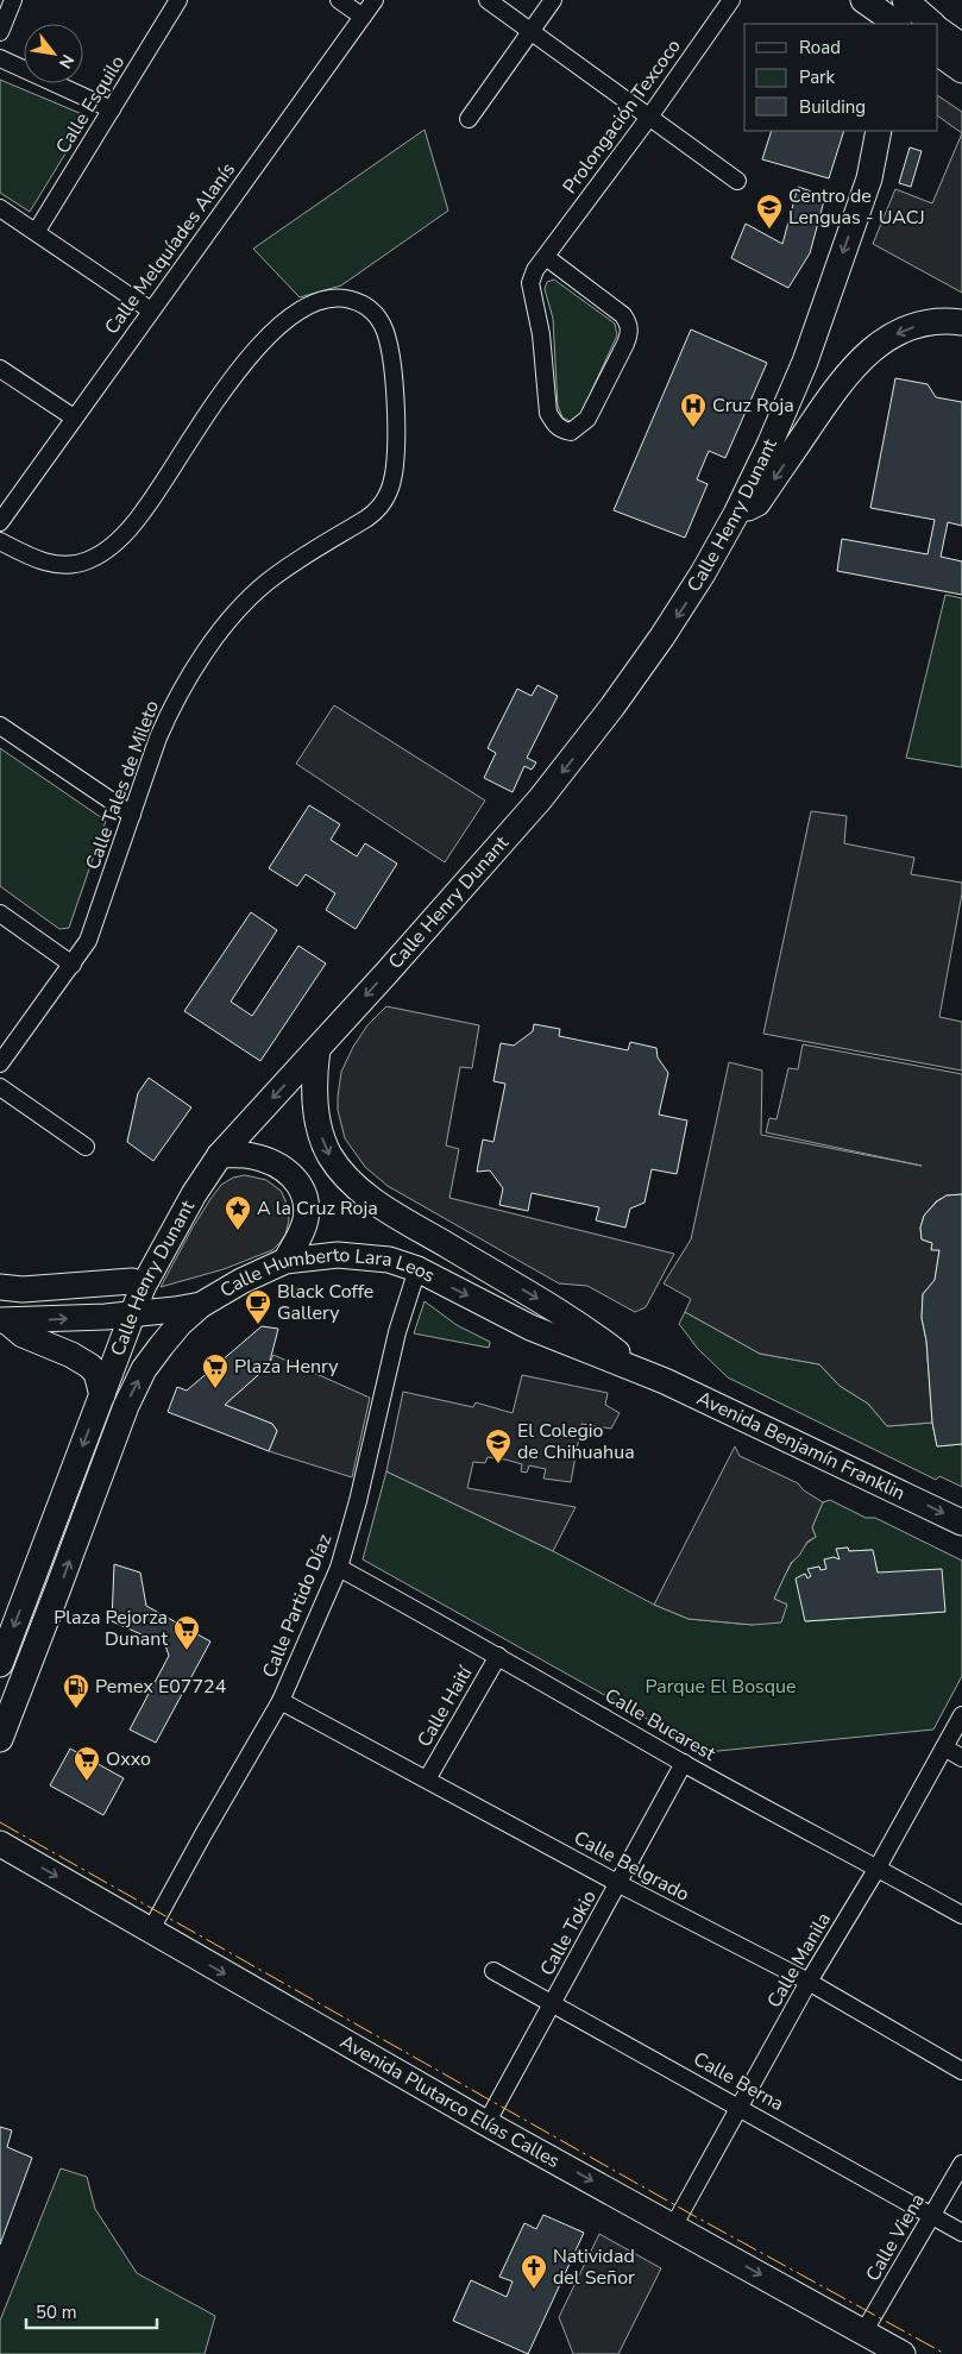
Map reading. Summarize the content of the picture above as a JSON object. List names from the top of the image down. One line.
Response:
{"streets":{"main road":["Calle Henry Dunant","Calle Humberto Lara Leos","Avenida Benjamín Franklin","Avenida Plutarco Elías Calles"],"street":["Calle Esquilo","Prolongación Texcoco","Calle Melquíades Alanís","Calle Tales de Mileto","Calle Partido Díaz","Calle Haití","Calle Bucarest","Calle Belgrado","Calle Tokio","Calle Manila","Calle Berna","Calle Viena"]},"crossings":[["Calle Henry Dunant","Calle Humberto Lara Leos"],["Calle Humberto Lara Leos","Avenida Benjamín Franklin"],["Calle Humberto Lara Leos","Calle Partido Díaz"],["Calle Partido Díaz","Calle Bucarest"],["Calle Partido Díaz","Calle Belgrado"],["Calle Partido Díaz","Avenida Plutarco Elías Calles"],["Calle Haití","Calle Bucarest"],["Calle Haití","Calle Belgrado"],["Calle Bucarest","Calle Tokio"],["Calle Bucarest","Calle Manila"],["Calle Belgrado","Calle Tokio"],["Calle Belgrado","Calle Manila"],["Calle Tokio","Calle Berna"],["Calle Tokio","Avenida Plutarco Elías Calles"],["Calle Manila","Calle Berna"],["Calle Manila","Avenida Plutarco Elías Calles"],["Calle Berna","Calle Viena"],["Avenida Plutarco Elías Calles","Calle Viena"]],"one_way":["Avenida Benjamín Franklin","Avenida Plutarco Elías Calles"],"parks":["Parque El Bosque"],"places":{"school or university":["Centro de Lenguas - UACJ","El Colegio de Chihuahua"],"hospital":["Cruz Roja"],"place":["A la Cruz Roja"],"cafe":["Black Coffe Gallery"],"supermarket":["Plaza Henry","Plaza Pejorza Dunant","Oxxo"],"fuel station":["Pemex E07724"],"church":["Natividad del Señor"]},"legend":["Road","Park","Building"],"scale_bar":"50 m","north":"bottom right"}
